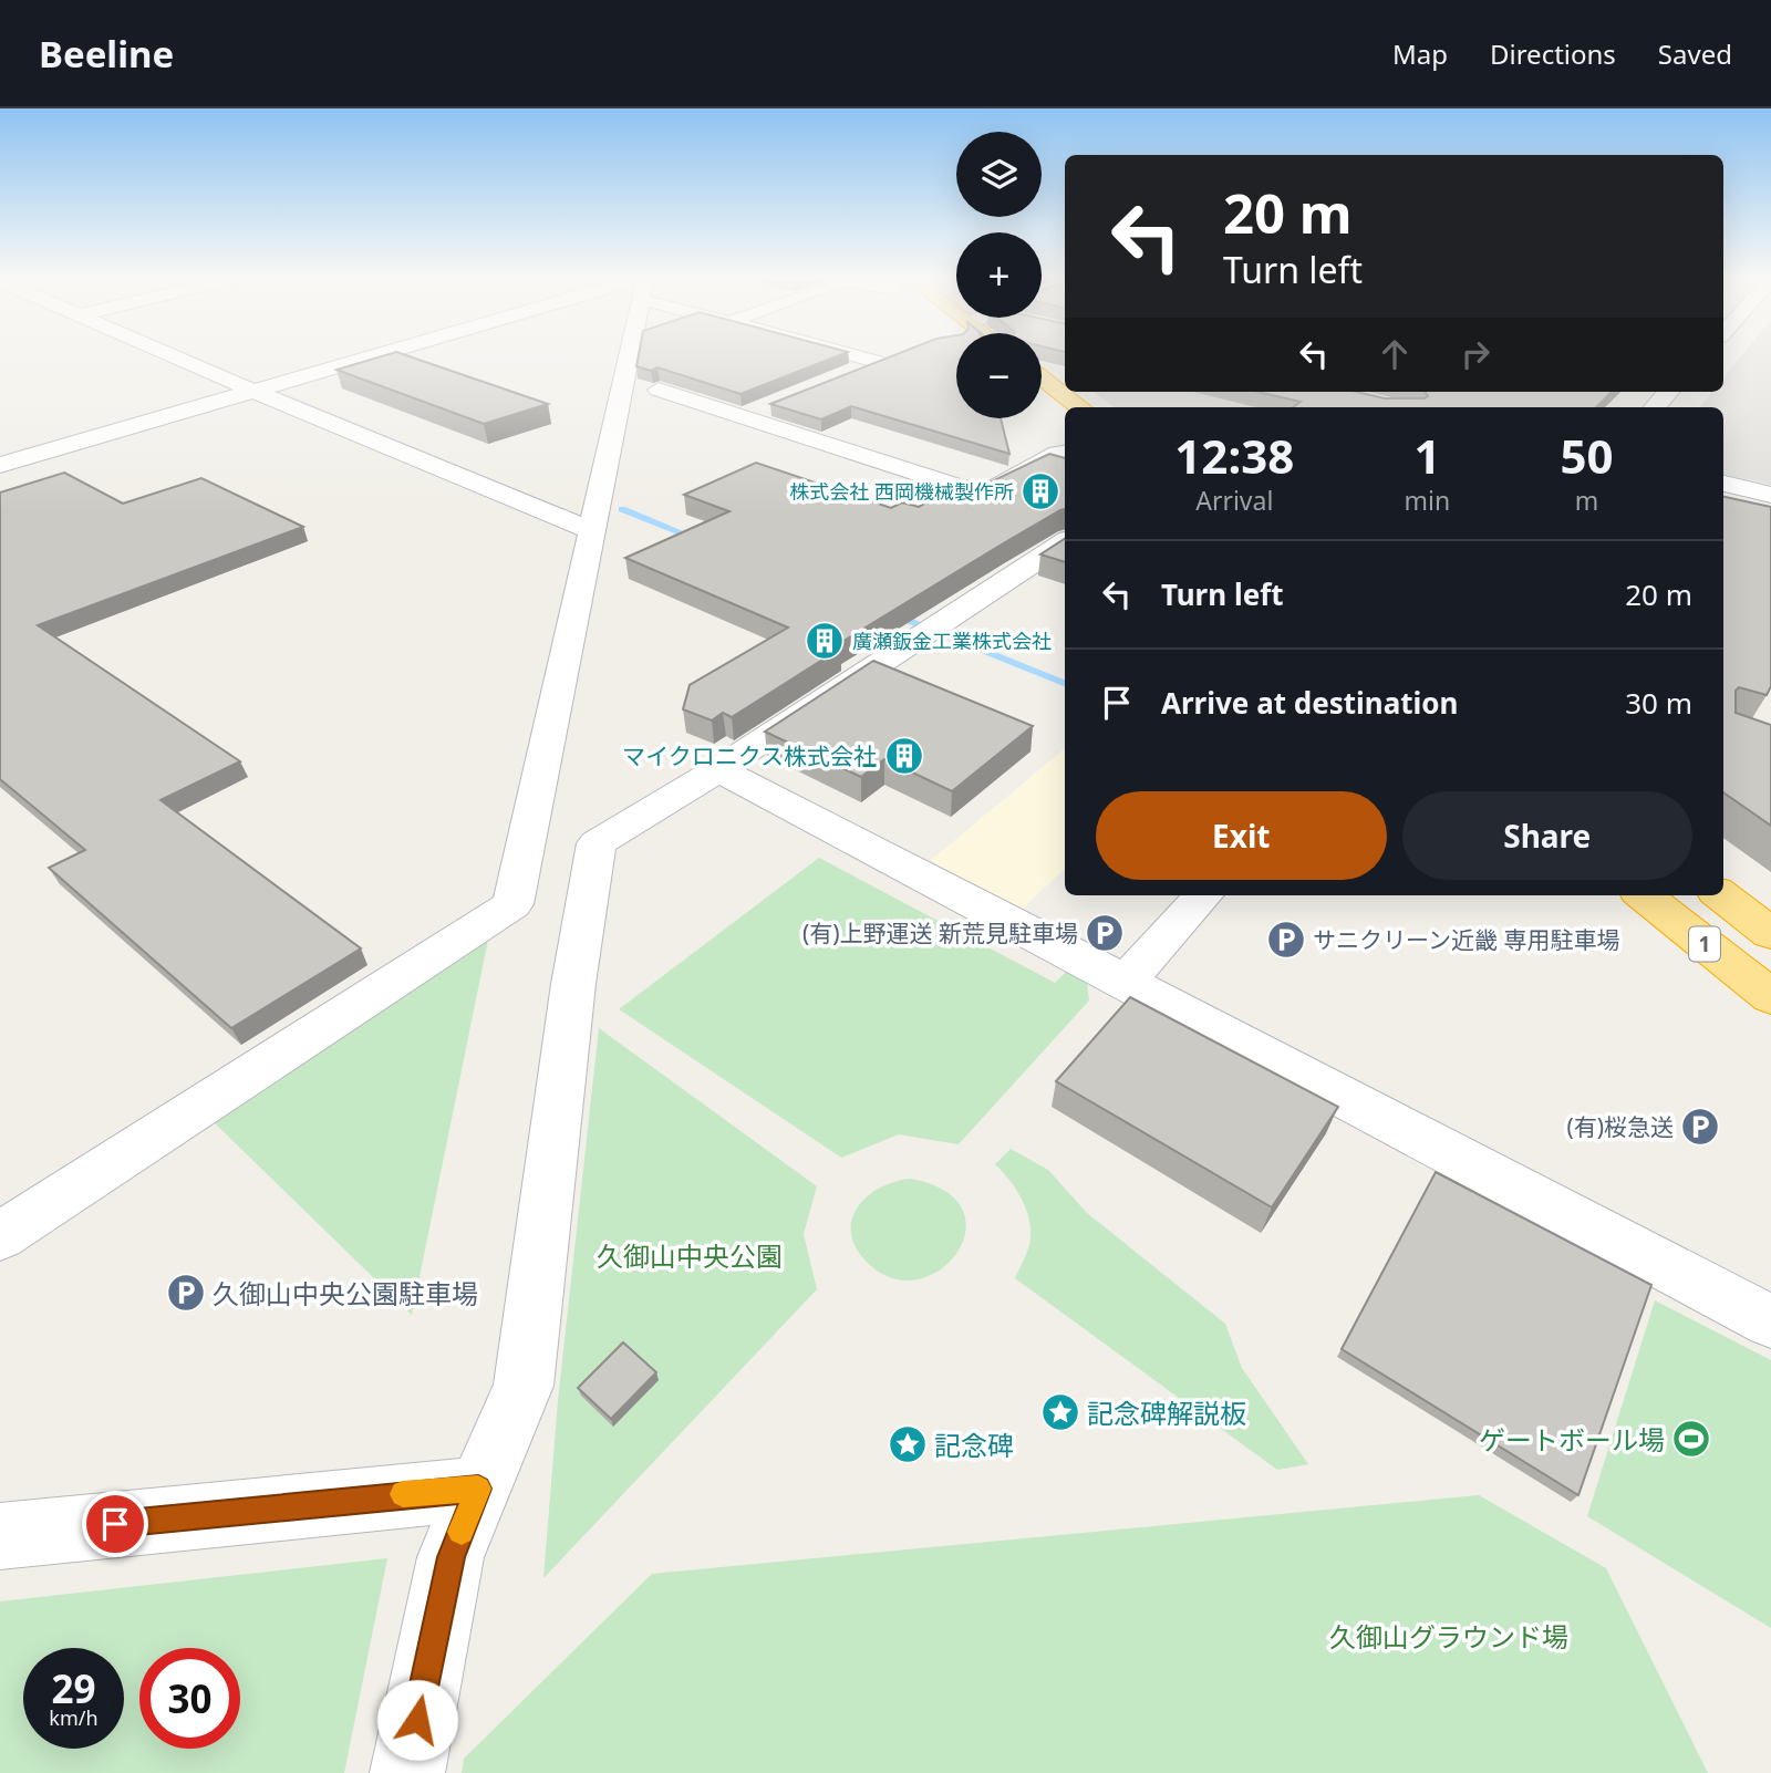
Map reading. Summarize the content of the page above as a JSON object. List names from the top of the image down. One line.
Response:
{"streets":{"highway":["1"]},"parks":["久御山中央公園","久御山グラウンド場"],"places":{"building":["株式会社 西岡機械製作所","廣瀬鈑金工業株式会社","マイクロニクス株式会社"],"parking":["(有)上野運送 新荒見駐車場","サニクリーン近畿 専用駐車場","(有)桜急送","久御山中央公園駐車場"],"place":["記念碑解説板","記念碑"],"sports":["ゲートボール場"]},"page":{"header":"Beeline","nav":["Map","Directions","Saved"],"map_buttons":["+","−"],"turn":["20 m","Turn left"],"eta":["12:38","Arrival","1","min","50","m"],"list":[{"name":"Turn left","value":"20 m"},{"name":"Arrive at destination","value":"30 m"}],"buttons":["Exit","Share"],"speed":"29 km/h","limit":"30"}}
